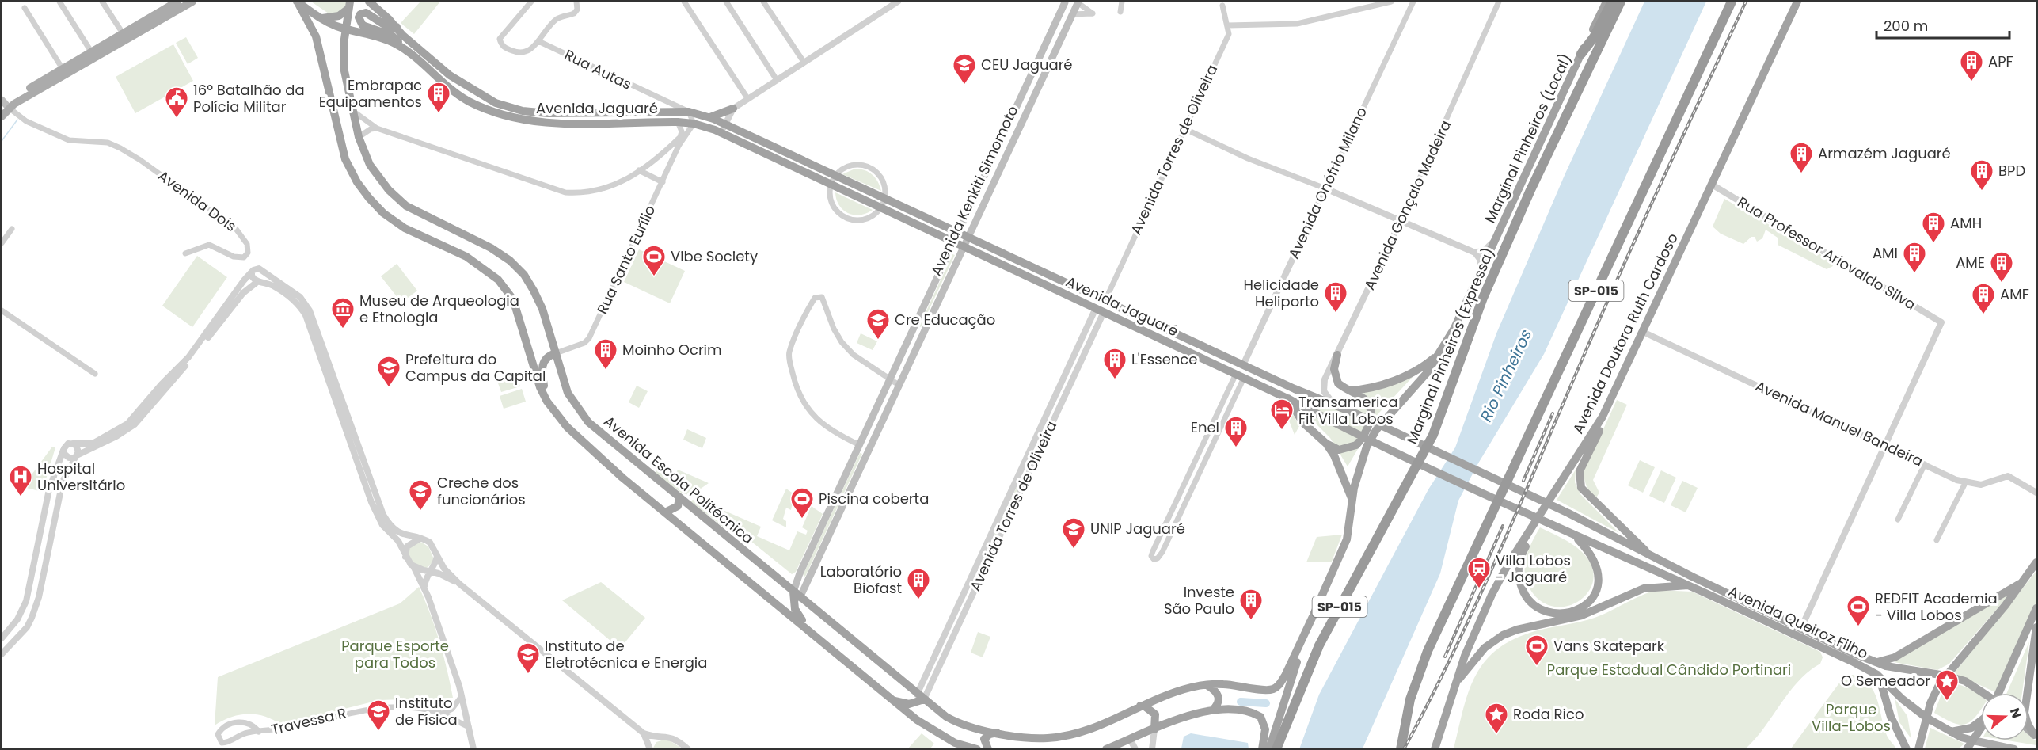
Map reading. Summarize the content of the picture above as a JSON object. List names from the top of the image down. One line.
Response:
{"streets":{"highway":["Avenida Jaguaré","Marginal Pinheiros (Local)","SP-015","Avenida Doutora Ruth Cardoso","Marginal Pinheiros (Expressa)","Avenida Escola Politécnica","Avenida Queiroz Filho"],"main road":["Avenida Kenkiti Simomoto"],"street":["Rua Autas","Avenida Torres de Oliveira","Avenida Onófrio Milano","Avenida Dois","Avenida Gonçalo Madeira","Rua Professor Ariovaldo Silva","Rua Santo Eurílio","Avenida Manuel Bandeira","Travessa R"]},"crossings":[["Rua Autas","Avenida Jaguaré"],["Avenida Jaguaré","Avenida Torres de Oliveira"],["Avenida Jaguaré","Avenida Onófrio Milano"],["Avenida Jaguaré","Avenida Kenkiti Simomoto"],["Avenida Jaguaré","Avenida Gonçalo Madeira"],["Avenida Jaguaré","Rua Santo Eurílio"],["Avenida Jaguaré","Avenida Escola Politécnica"],["Avenida Jaguaré","Avenida Queiroz Filho"],["Marginal Pinheiros (Local)","Avenida Escola Politécnica"],["Avenida Torres de Oliveira","Avenida Escola Politécnica"],["Avenida Kenkiti Simomoto","Avenida Escola Politécnica"],["Rua Professor Ariovaldo Silva","Avenida Doutora Ruth Cardoso"],["Rua Professor Ariovaldo Silva","Avenida Manuel Bandeira"],["Rua Santo Eurílio","Avenida Escola Politécnica"],["Avenida Doutora Ruth Cardoso","Avenida Manuel Bandeira"]],"water":["Rio Pinheiros"],"parks":["Parque Esporte para Todos","Parque Estadual Cândido Portinari","Parque Villa-Lobos"],"places":{"building":["APF","Embrapac Equipamentos","Armazém Jaguaré","BPD","AMH","AMI","AME","Helicidade Heliporto","AMF","Moinho Ocrim","L'Essence","Enel","Laboratório Biofast","Investe São Paulo"],"school or university":["CEU Jaguaré","Cre Educação","Prefeitura do Campus da Capital","Creche dos funcionários","UNIP Jaguaré","Instituto de Eletrotécnica e Energia","Instituto de Física"],"public building":["16º Batalhão da Polícia Militar"],"sports":["Vibe Society","Piscina coberta","REDFIT Academia - Villa Lobos","Vans Skatepark"],"museum":["Museu de Arqueologia e Etnologia"],"hotel":["Transamerica Fit Villa Lobos"],"hospital":["Hospital Universitário"],"station":["Villa Lobos - Jaguaré"],"place":["O Semeador","Roda Rico"]},"scale_bar":"200 m","north":"right"}
